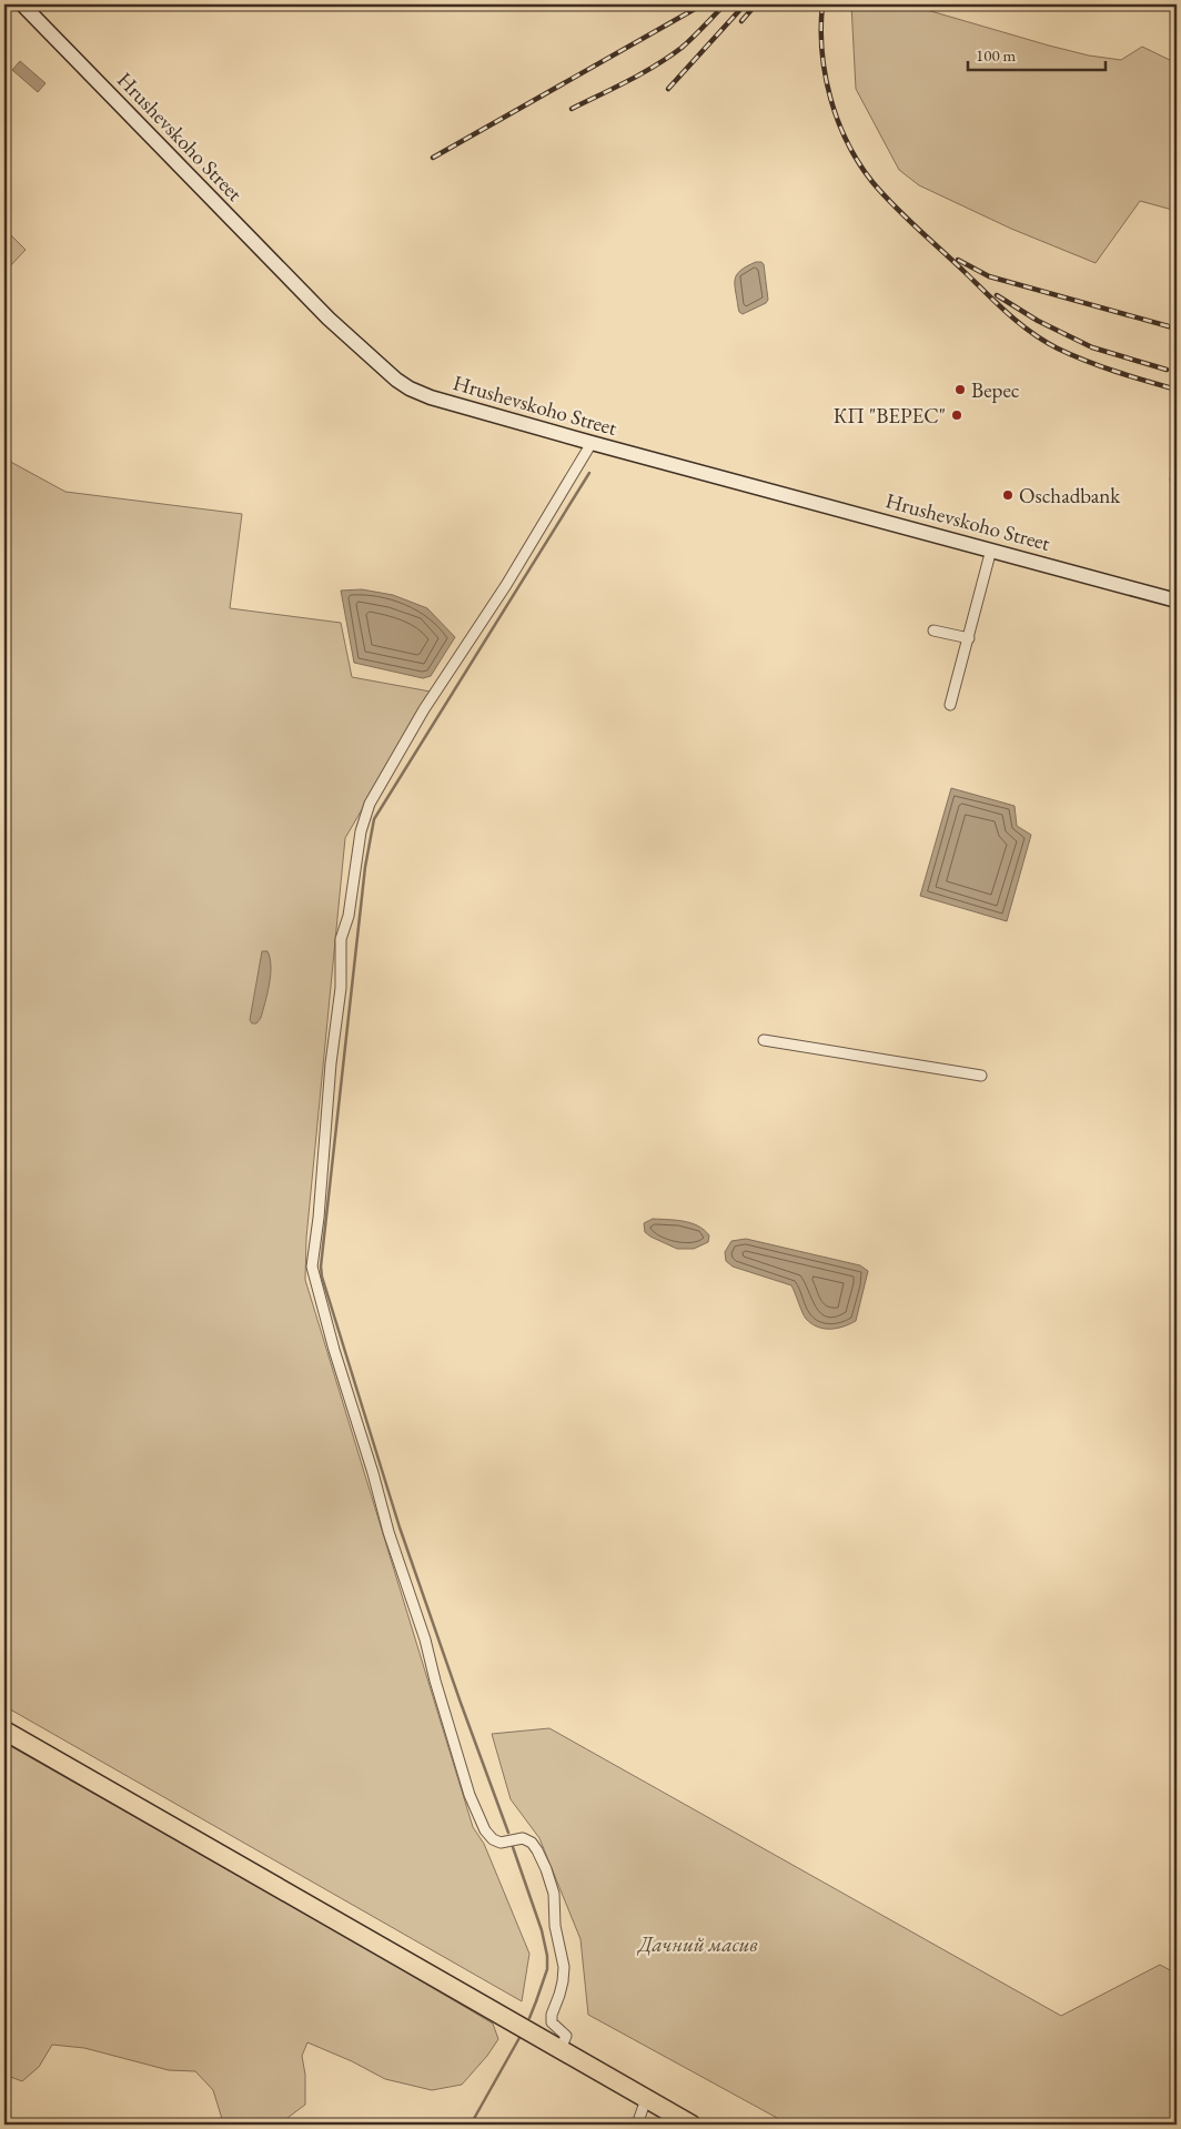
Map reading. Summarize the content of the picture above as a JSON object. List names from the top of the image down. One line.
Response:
{"streets":{"street":["Hrushevskoho Street"]},"parks":["Дачний масив"],"places":["Верес","КП \"ВЕРЕС\"","Oschadbank"],"scale_bar":"100 m"}
